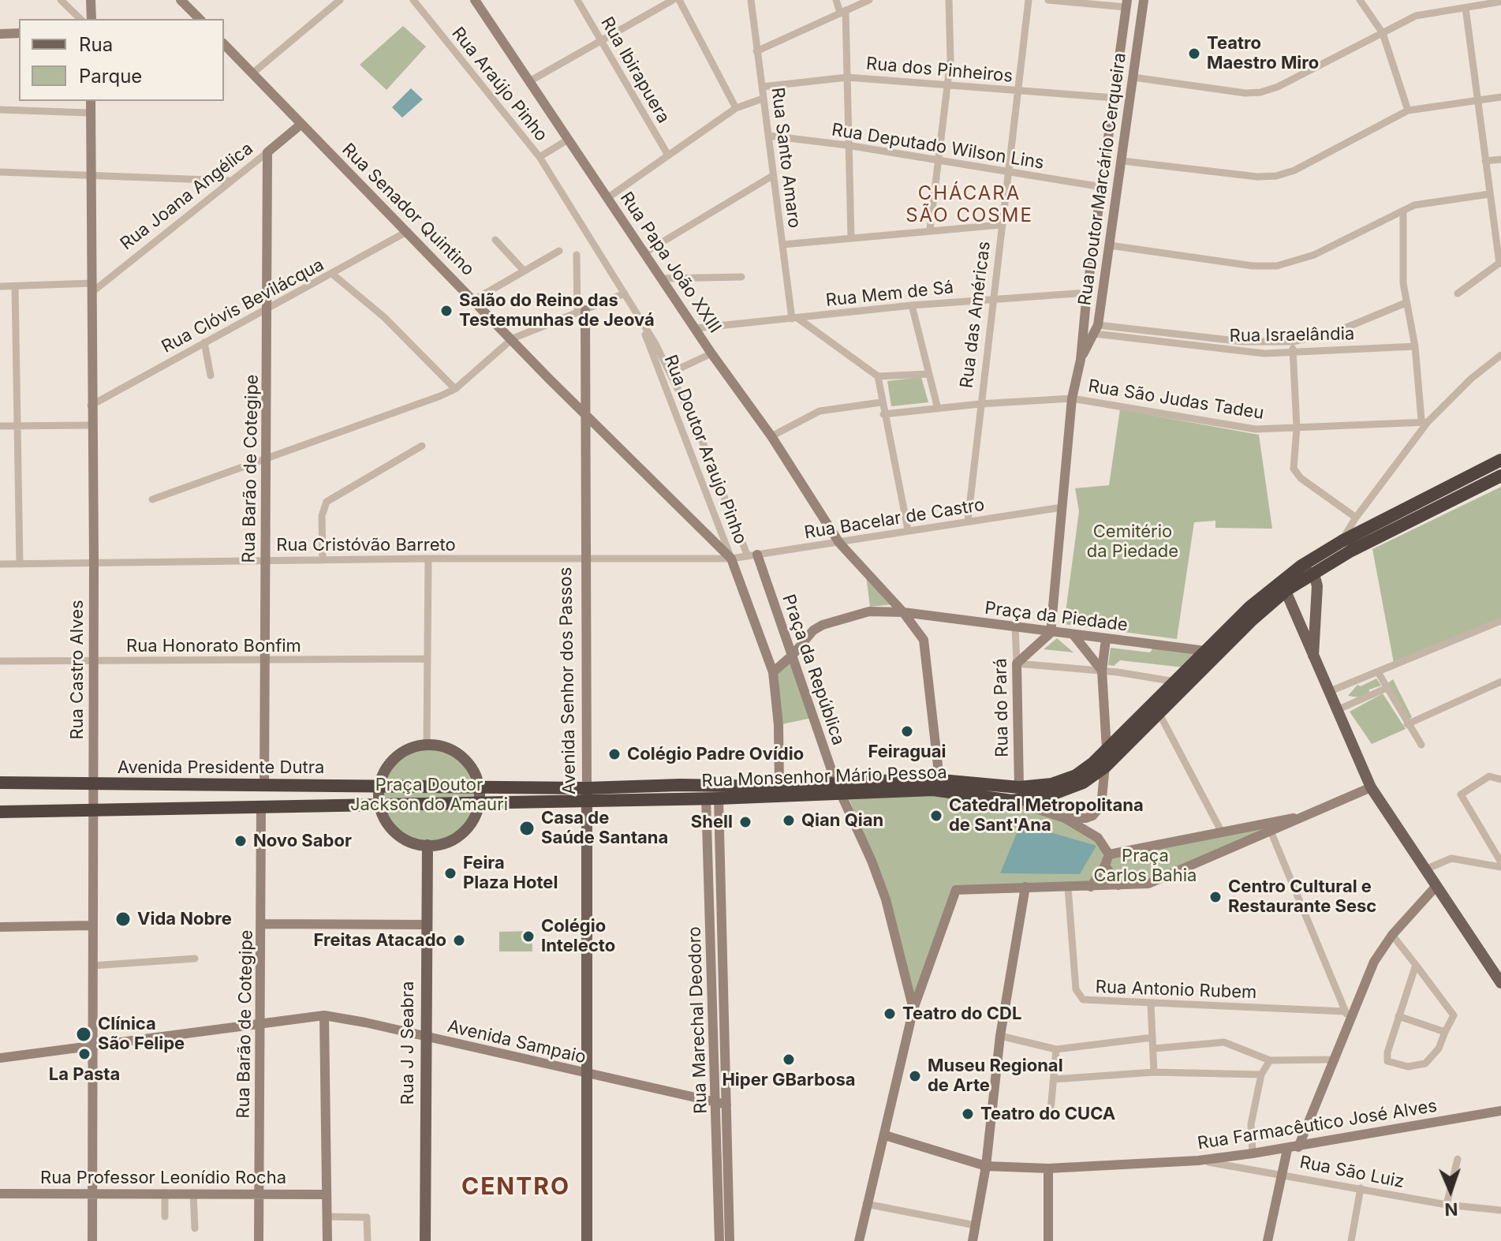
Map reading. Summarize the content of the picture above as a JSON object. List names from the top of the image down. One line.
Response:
{"streets":{"highway":["Avenida Presidente Dutra","Rua Monsenhor Mário Pessoa"],"main road":["Avenida Senhor dos Passos","Rua J J Seabra"],"street":["Rua Ibirapuera","Rua dos Pinheiros","Rua Araújo Pinho","Rua Deputado Wilson Lins","Rua Santo Amaro","Rua Doutor Marcário Cerqueira","Rua Joana Angélica","Rua Senador Quintino","Rua Papa João XXIII","Rua Mem de Sá","Rua Clóvis Bevilácqua","Rua das Américas","Rua Israelândia","Rua São Judas Tadeu","Rua Doutor Araujo Pinho","Rua Barão de Cotegipe","Rua Bacelar de Castro","Rua Cristóvão Barreto","Praça da Piedade","Rua Honorato Bonfim","Rua Castro Alves","Praça da República","Rua do Pará","Rua Antonio Rubem","Rua Marechal Deodoro","Avenida Sampaio","Rua Farmacêutico José Alves","Rua São Luiz","Rua Professor Leonídio Rocha"]},"crossings":[["Rua dos Pinheiros","Rua Santo Amaro"],["Rua dos Pinheiros","Rua Doutor Marcário Cerqueira"],["Rua dos Pinheiros","Rua das Américas"],["Rua Araújo Pinho","Rua Doutor Araujo Pinho"],["Rua Deputado Wilson Lins","Rua Santo Amaro"],["Rua Deputado Wilson Lins","Rua Doutor Marcário Cerqueira"],["Rua Deputado Wilson Lins","Rua das Américas"],["Rua Santo Amaro","Rua Mem de Sá"],["Rua Doutor Marcário Cerqueira","Rua Mem de Sá"],["Rua Doutor Marcário Cerqueira","Rua Israelândia"],["Rua Doutor Marcário Cerqueira","Rua São Judas Tadeu"],["Rua Doutor Marcário Cerqueira","Rua Bacelar de Castro"],["Rua Doutor Marcário Cerqueira","Praça da Piedade"],["Rua Joana Angélica","Rua Senador Quintino"],["Rua Joana Angélica","Rua Barão de Cotegipe"],["Rua Joana Angélica","Rua Castro Alves"],["Rua Senador Quintino","Rua Clóvis Bevilácqua"],["Rua Senador Quintino","Rua Doutor Araujo Pinho"],["Rua Senador Quintino","Rua Bacelar de Castro"],["Rua Senador Quintino","Rua Cristóvão Barreto"],["Rua Senador Quintino","Avenida Senhor dos Passos"],["Rua Papa João XXIII","Rua Mem de Sá"],["Rua Papa João XXIII","Rua Bacelar de Castro"],["Rua Papa João XXIII","Praça da Piedade"],["Rua Papa João XXIII","Rua Monsenhor Mário Pessoa"],["Rua Mem de Sá","Rua das Américas"],["Rua Clóvis Bevilácqua","Rua Barão de Cotegipe"],["Rua Clóvis Bevilácqua","Rua Castro Alves"],["Rua das Américas","Rua São Judas Tadeu"],["Rua das Américas","Rua Bacelar de Castro"],["Rua Doutor Araujo Pinho","Rua Bacelar de Castro"],["Rua Doutor Araujo Pinho","Rua Cristóvão Barreto"],["Rua Doutor Araujo Pinho","Praça da República"],["Rua Barão de Cotegipe","Rua Cristóvão Barreto"],["Rua Barão de Cotegipe","Rua Honorato Bonfim"],["Rua Barão de Cotegipe","Avenida Presidente Dutra"],["Rua Barão de Cotegipe","Avenida Sampaio"],["Rua Barão de Cotegipe","Rua Professor Leonídio Rocha"],["Rua Bacelar de Castro","Rua Cristóvão Barreto"],["Rua Bacelar de Castro","Praça da República"],["Rua Cristóvão Barreto","Rua Castro Alves"],["Rua Cristóvão Barreto","Avenida Senhor dos Passos"],["Praça da Piedade","Praça da República"],["Praça da Piedade","Rua do Pará"],["Praça da Piedade","Rua Monsenhor Mário Pessoa"],["Rua Honorato Bonfim","Rua Castro Alves"],["Rua Castro Alves","Avenida Presidente Dutra"],["Rua Castro Alves","Avenida Sampaio"],["Rua Castro Alves","Rua Professor Leonídio Rocha"],["Praça da República","Rua Monsenhor Mário Pessoa"],["Avenida Senhor dos Passos","Rua Monsenhor Mário Pessoa"],["Avenida Senhor dos Passos","Avenida Sampaio"],["Rua do Pará","Rua Monsenhor Mário Pessoa"],["Avenida Presidente Dutra","Rua Monsenhor Mário Pessoa"],["Rua Monsenhor Mário Pessoa","Rua Marechal Deodoro"],["Rua Marechal Deodoro","Avenida Sampaio"],["Avenida Sampaio","Rua J J Seabra"],["Rua Farmacêutico José Alves","Rua São Luiz"]],"districts":["CHÁCARA SÃO COSME","CENTRO"],"parks":["Cemitério da Piedade","Praça Doutor Jackson do Amauri","Praça Carlos Bahia"],"places":["Teatro Maestro Miro","Salão do Reino das Testemunhas de Jeová","Feiraguai","Colégio Padre Ovídio","Catedral Metropolitana de Sant'Ana","Qian Qian","Shell","Casa de Saúde Santana","Novo Sabor","Feira Plaza Hotel","Centro Cultural e Restaurante Sesc","Vida Nobre","Colégio Intelecto","Freitas Atacado","Teatro do CDL","Clínica São Felipe","La Pasta","Hiper GBarbosa","Museu Regional de Arte","Teatro do CUCA"],"legend":["Rua","Parque"],"north":"bottom"}
